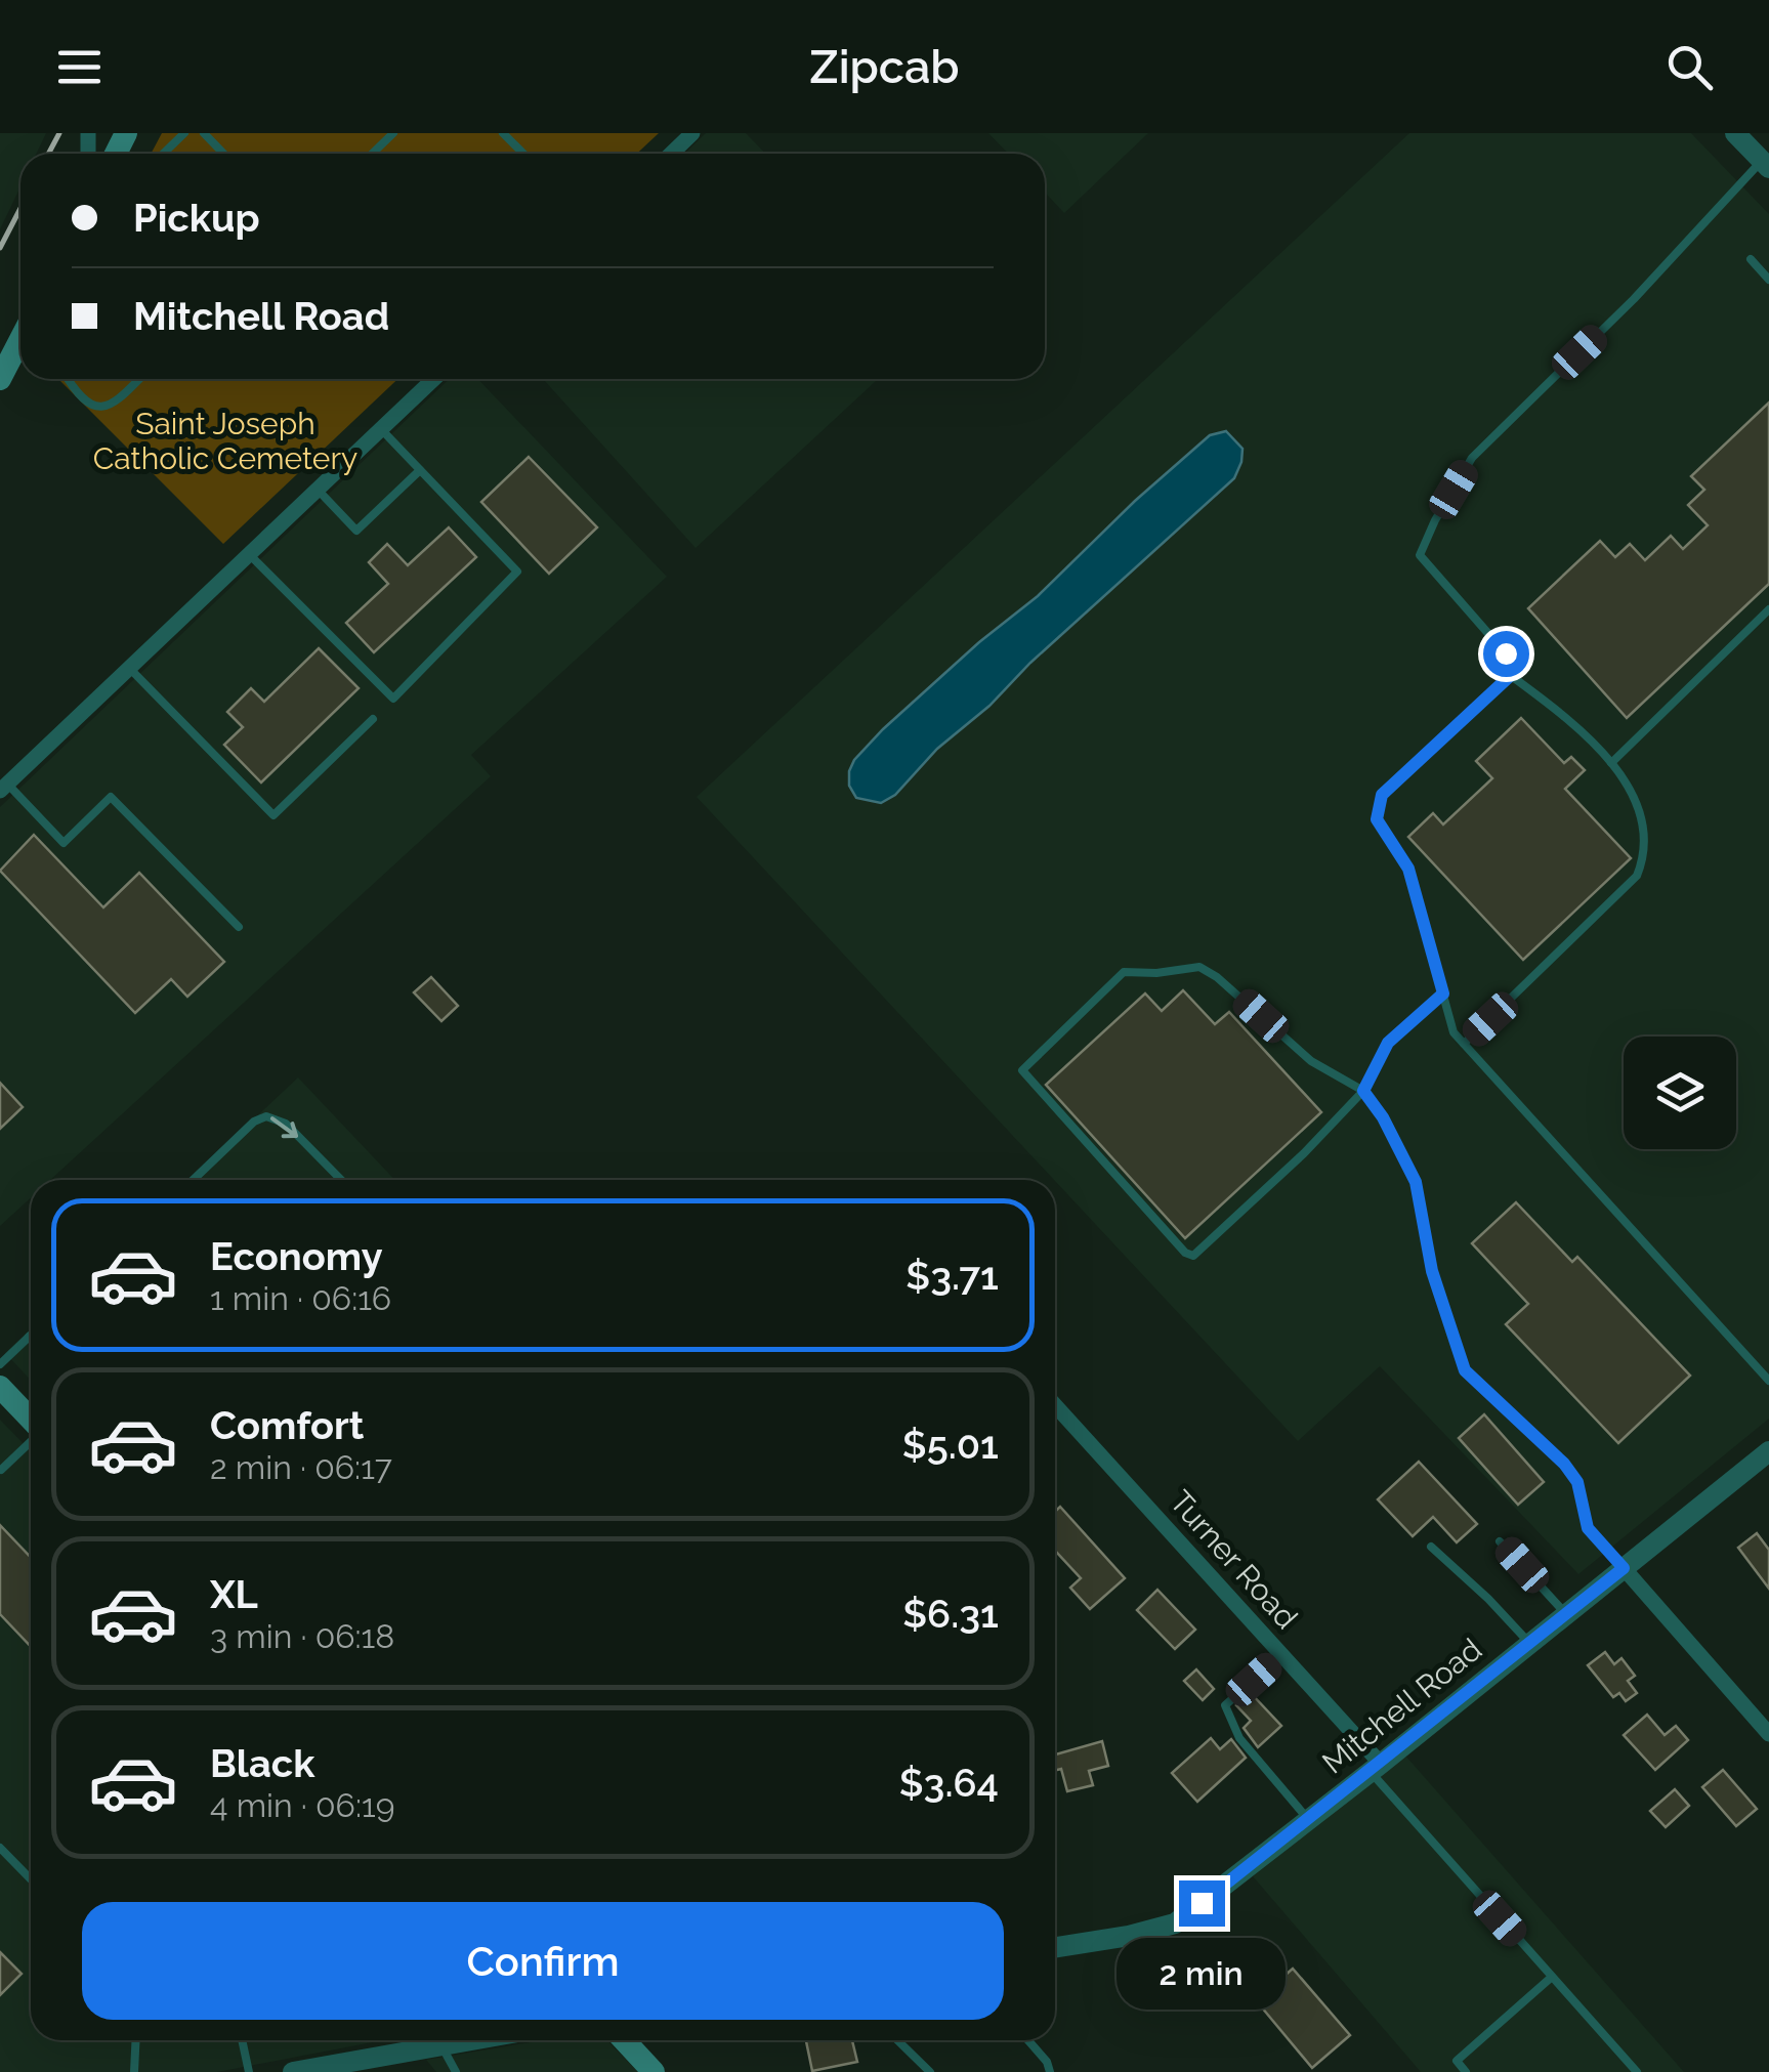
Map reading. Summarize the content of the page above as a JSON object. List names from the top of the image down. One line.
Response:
{"streets":{"street":["Turner Road","Mitchell Road"]},"crossings":[["Turner Road","Mitchell Road"]],"parks":["Saint Joseph Catholic Cemetery"],"page":{"header":"Zipcab","banner":["Pickup","Mitchell Road"],"list":[{"name":"Economy","note":"1 min · 06:16","value":"$3.71"},{"name":"Comfort","note":"2 min · 06:17","value":"$5.01"},{"name":"XL","note":"3 min · 06:18","value":"$6.31"},{"name":"Black","note":"4 min · 06:19","value":"$3.64"}],"buttons":"Confirm","bubble":"2 min"}}
